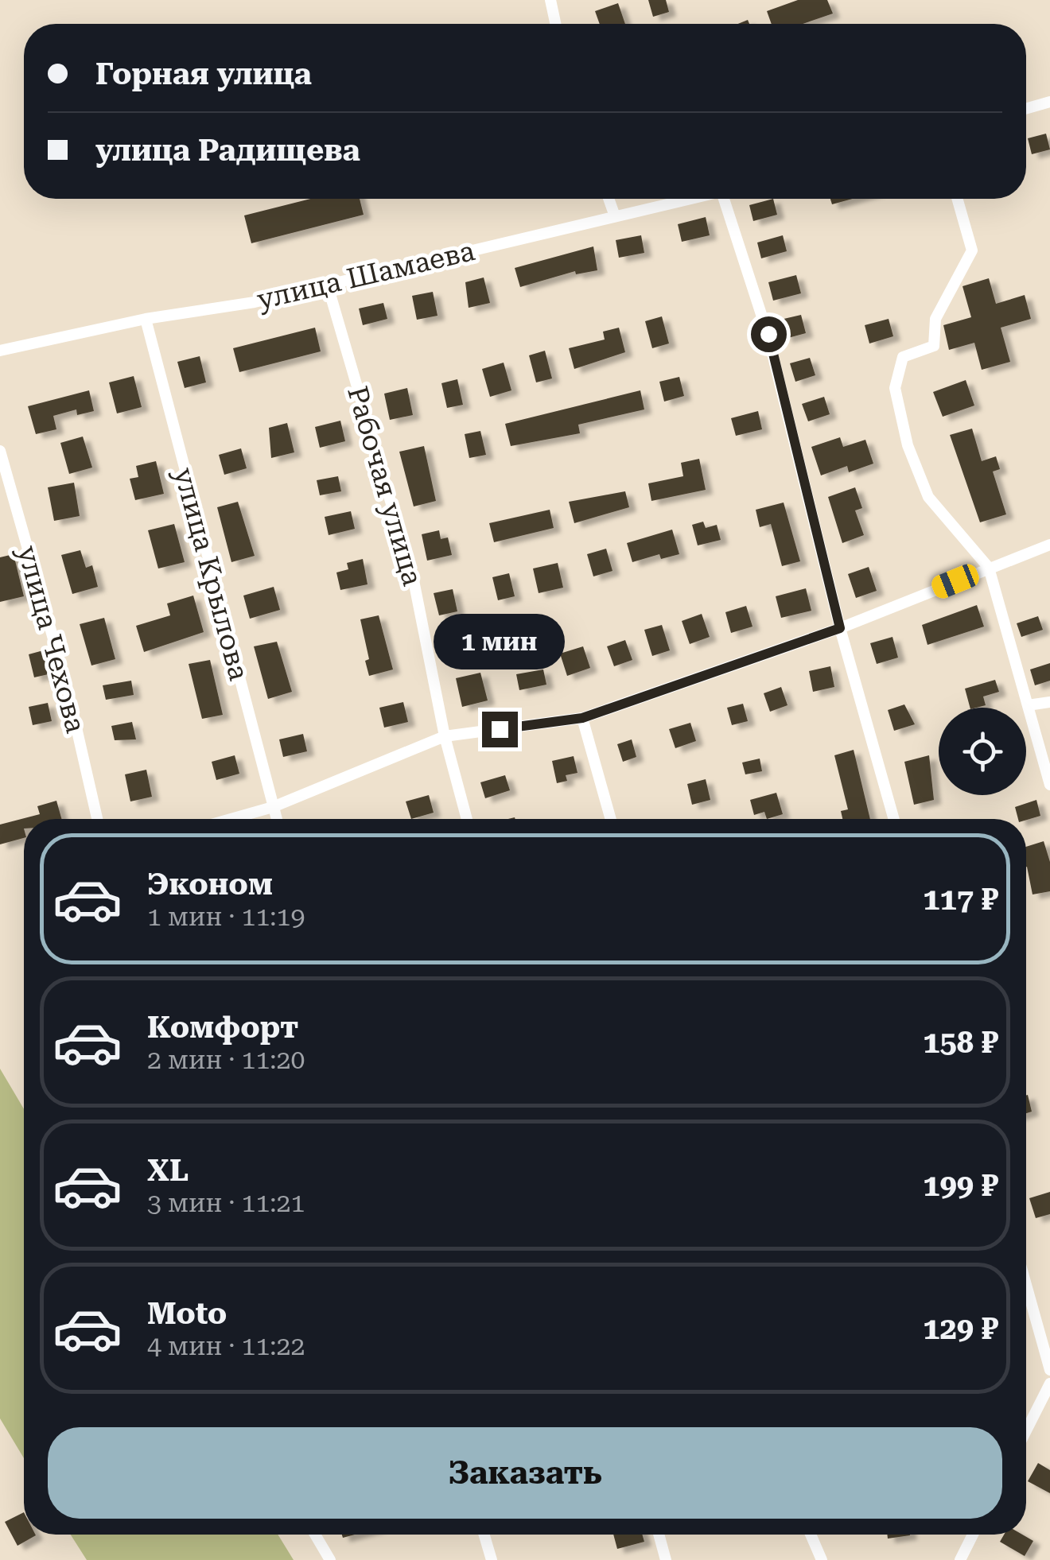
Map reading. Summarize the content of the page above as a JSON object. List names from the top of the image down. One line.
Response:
{"streets":{"street":["улица Шамаева","Рабочая улица","улица Крылова","улица Чехова"]},"crossings":[["улица Шамаева","Рабочая улица"],["улица Шамаева","улица Крылова"]],"page":{"banner":["Горная улица","улица Радищева"],"bubble":"1 мин","list":[{"name":"Эконом","note":"1 мин · 11:19","value":"117 ₽"},{"name":"Комфорт","note":"2 мин · 11:20","value":"158 ₽"},{"name":"XL","note":"3 мин · 11:21","value":"199 ₽"},{"name":"Moto","note":"4 мин · 11:22","value":"129 ₽"}],"buttons":"Заказать"}}
